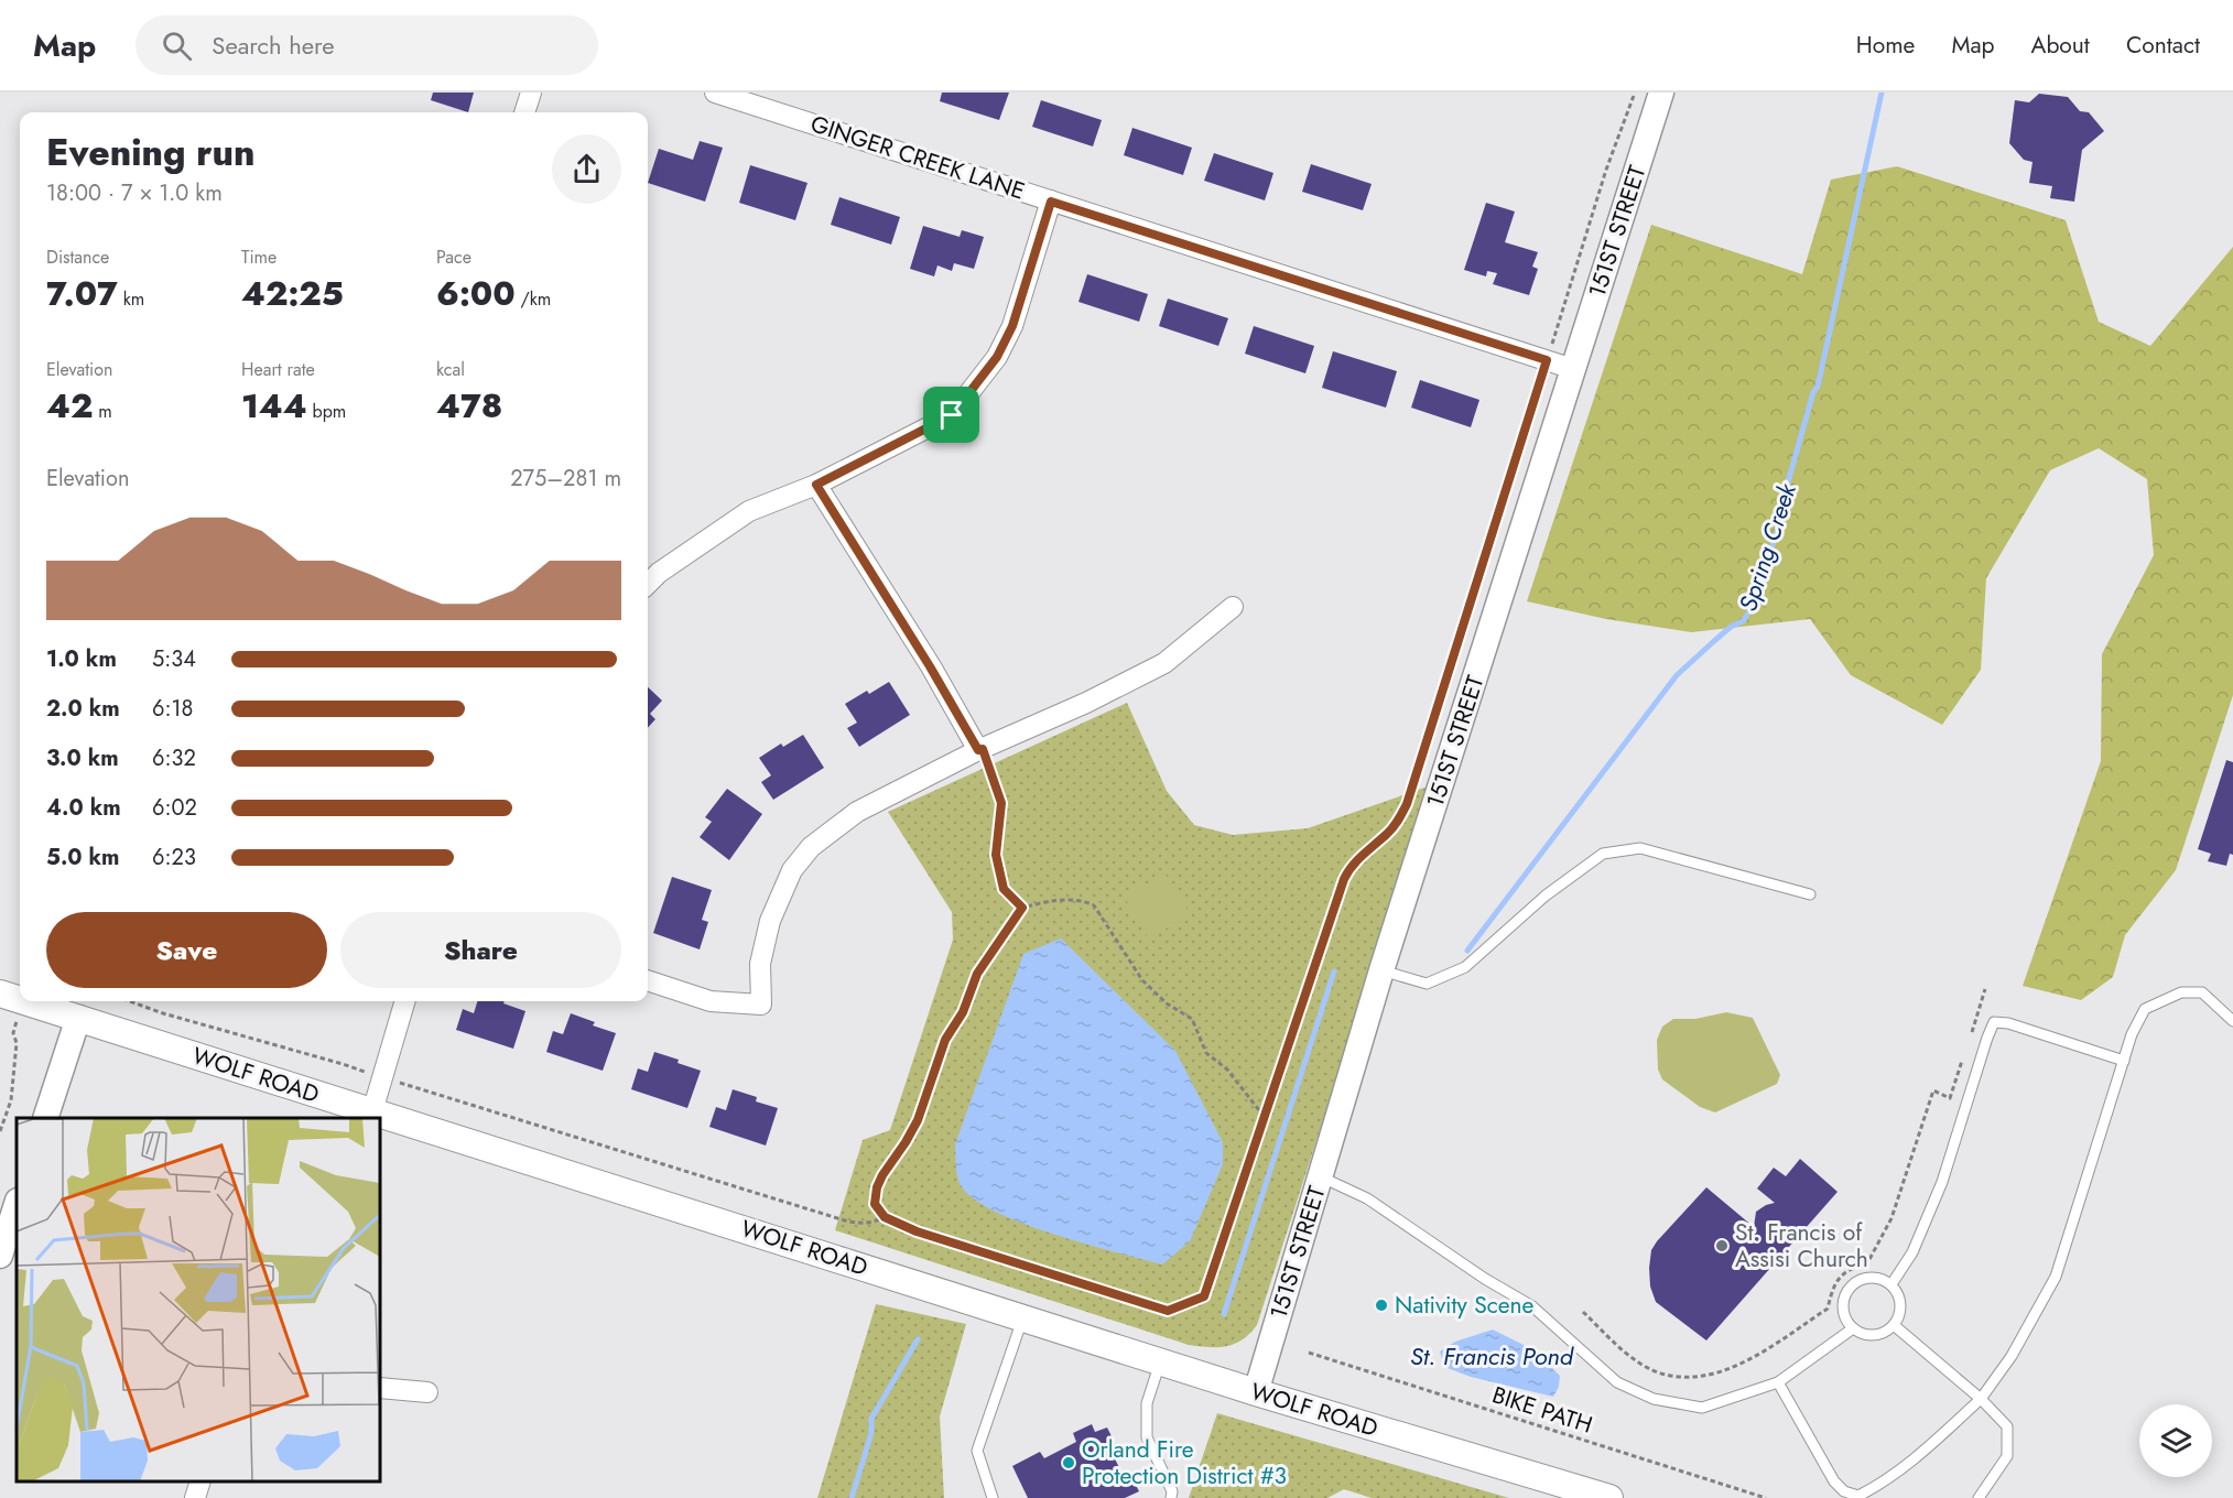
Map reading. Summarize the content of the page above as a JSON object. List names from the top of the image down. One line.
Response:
{"streets":{"main road":["WOLF ROAD"],"street":["GINGER CREEK LANE","151ST STREET"],"path":["BIKE PATH"]},"crossings":[["GINGER CREEK LANE","151ST STREET"],["151ST STREET","WOLF ROAD"]],"water":["Spring Creek","St. Francis Pond"],"places":["St. Francis of Assisi Church","Nativity Scene","Orland Fire Protection District #3"],"page":{"header":"Map","search":"Search here","nav":["Home","Map","About","Contact"],"heading":["Evening run","18:00 · 7 × 1.0 km"],"stats":[["Distance","7.07 km"],["Time","42:25"],["Pace","6:00 /km"],["Elevation","42 m"],["Heart rate","144 bpm"],["kcal","478"]],"chart":["Elevation","275–281 m"],"list":[{"name":"1.0 km","note":"5:34"},{"name":"2.0 km","note":"6:18"},{"name":"3.0 km","note":"6:32"},{"name":"4.0 km","note":"6:02"},{"name":"5.0 km","note":"6:23"}],"buttons":["Save","Share"]}}
